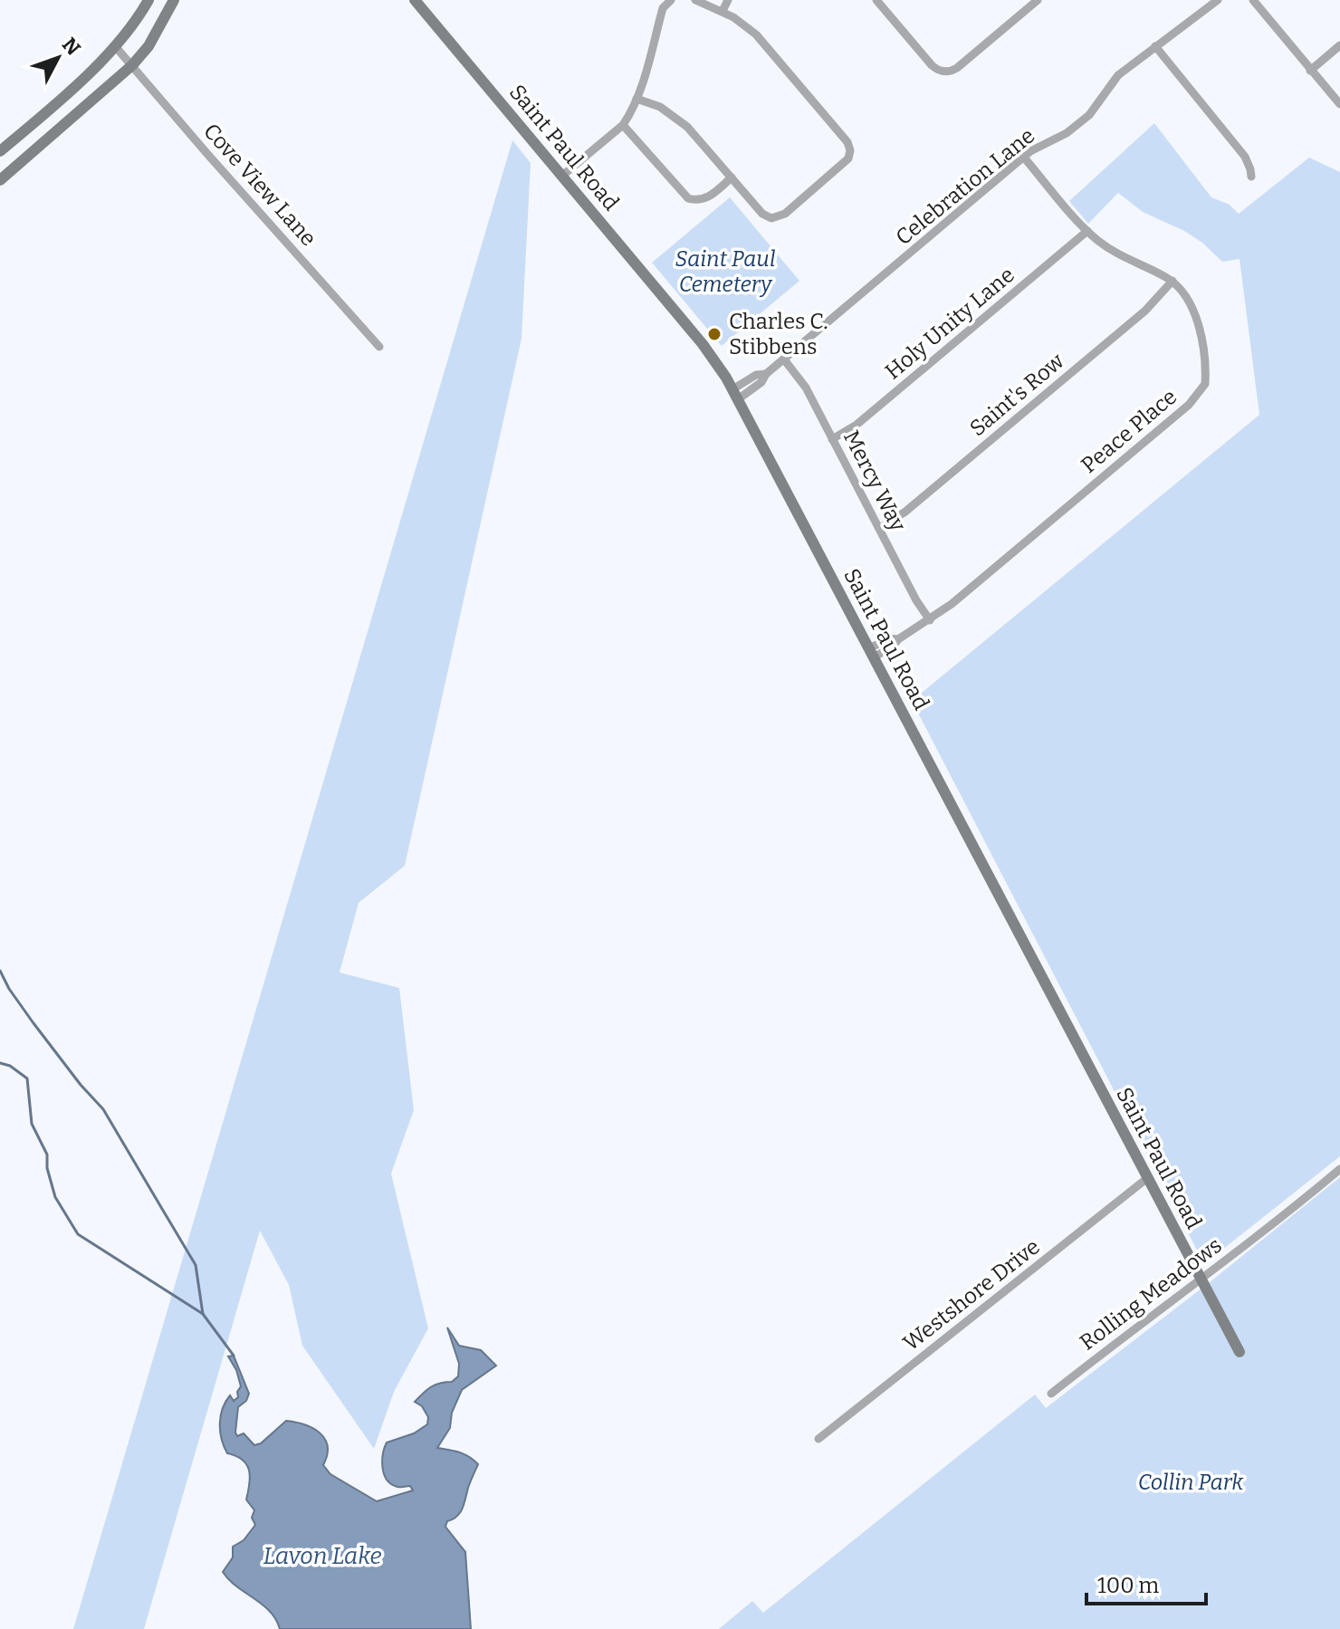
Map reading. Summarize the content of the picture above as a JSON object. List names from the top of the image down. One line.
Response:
{"streets":{"street":["Saint Paul Road","Cove View Lane","Celebration Lane","Holy Unity Lane","Saint's Row","Peace Place","Mercy Way","Rolling Meadows","Westshore Drive"]},"crossings":[["Saint Paul Road","Celebration Lane"],["Saint Paul Road","Peace Place"],["Saint Paul Road","Rolling Meadows"],["Saint Paul Road","Westshore Drive"],["Celebration Lane","Peace Place"],["Celebration Lane","Mercy Way"],["Holy Unity Lane","Peace Place"],["Holy Unity Lane","Mercy Way"],["Saint's Row","Peace Place"],["Saint's Row","Mercy Way"],["Peace Place","Mercy Way"]],"water":["Lavon Lake"],"parks":["Saint Paul Cemetery","Collin Park"],"places":["Charles C. Stibbens"],"scale_bar":"100 m","north":"top right"}
